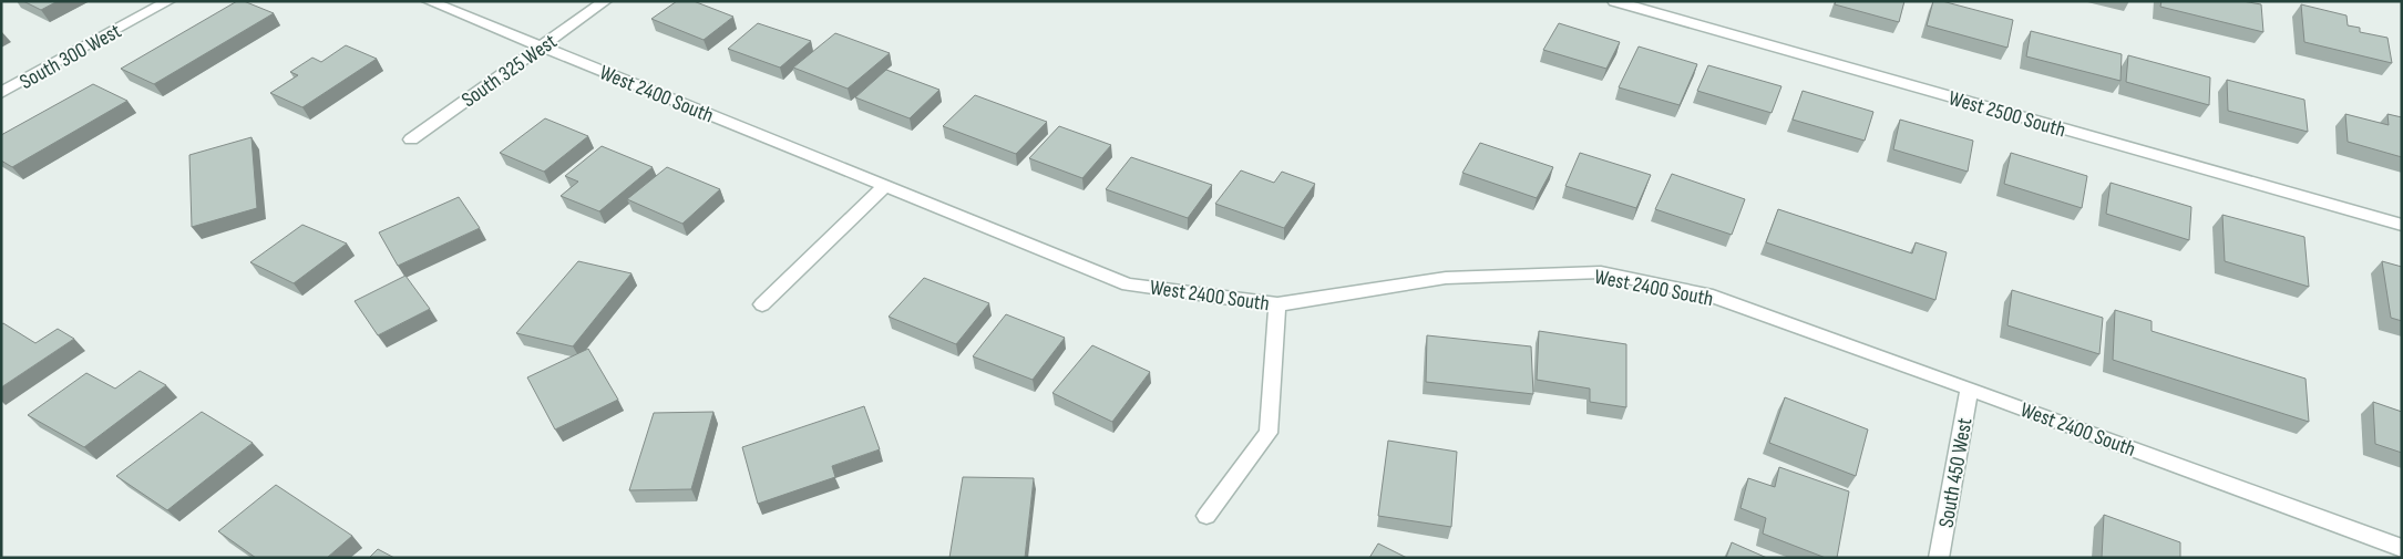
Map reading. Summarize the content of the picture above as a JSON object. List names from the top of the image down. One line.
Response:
{"streets":{"street":["South 300 West","South 325 West","West 2400 South","West 2500 South","South 450 West"]},"crossings":[["South 325 West","West 2400 South"],["West 2400 South","South 450 West"]]}
